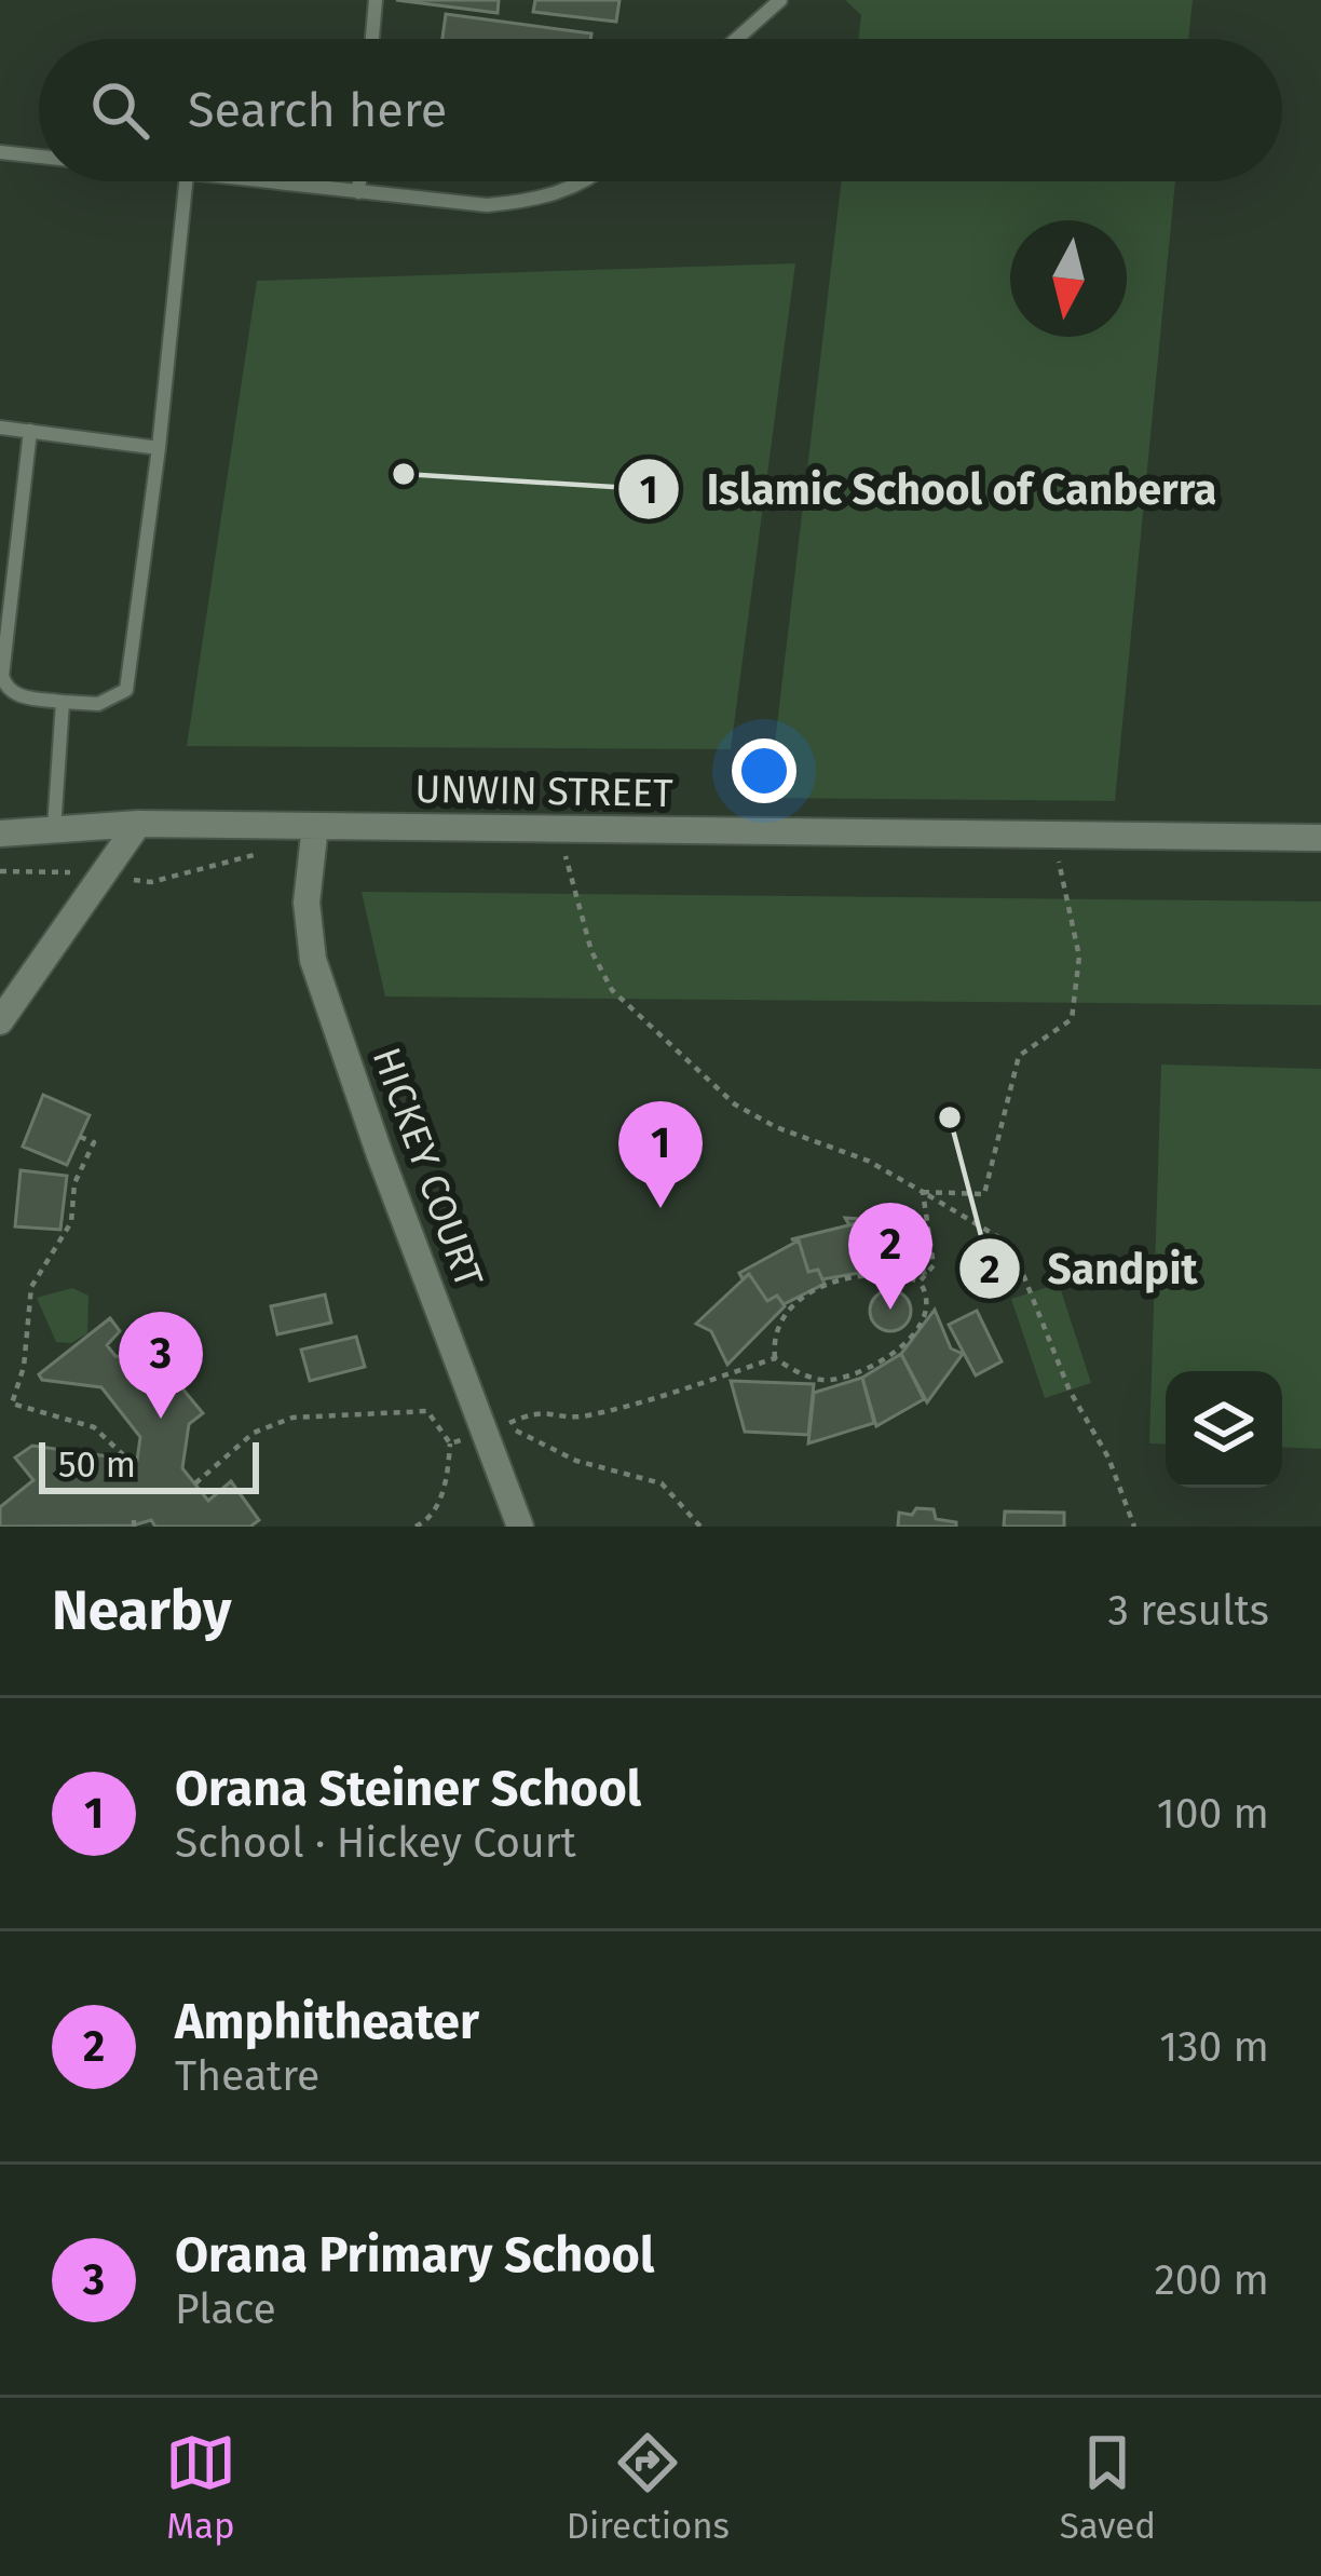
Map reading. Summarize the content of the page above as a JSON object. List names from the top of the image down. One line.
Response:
{"streets":{"street":["UNWIN STREET","HICKEY COURT"]},"crossings":[["UNWIN STREET","HICKEY COURT"]],"places":["Islamic School of Canberra","Sandpit"],"scale_bar":"50 m","north":"bottom","page":{"search":"Search here","pins":["1","2","3"],"scale":"50 m","heading":["Nearby","3 results"],"list":[{"mark":"1","name":"Orana Steiner School","note":"School · Hickey Court","value":"100 m"},{"mark":"2","name":"Amphitheater","note":"Theatre","value":"130 m"},{"mark":"3","name":"Orana Primary School","note":"Place","value":"200 m"}],"nav":["Map","Directions","Saved"]}}
